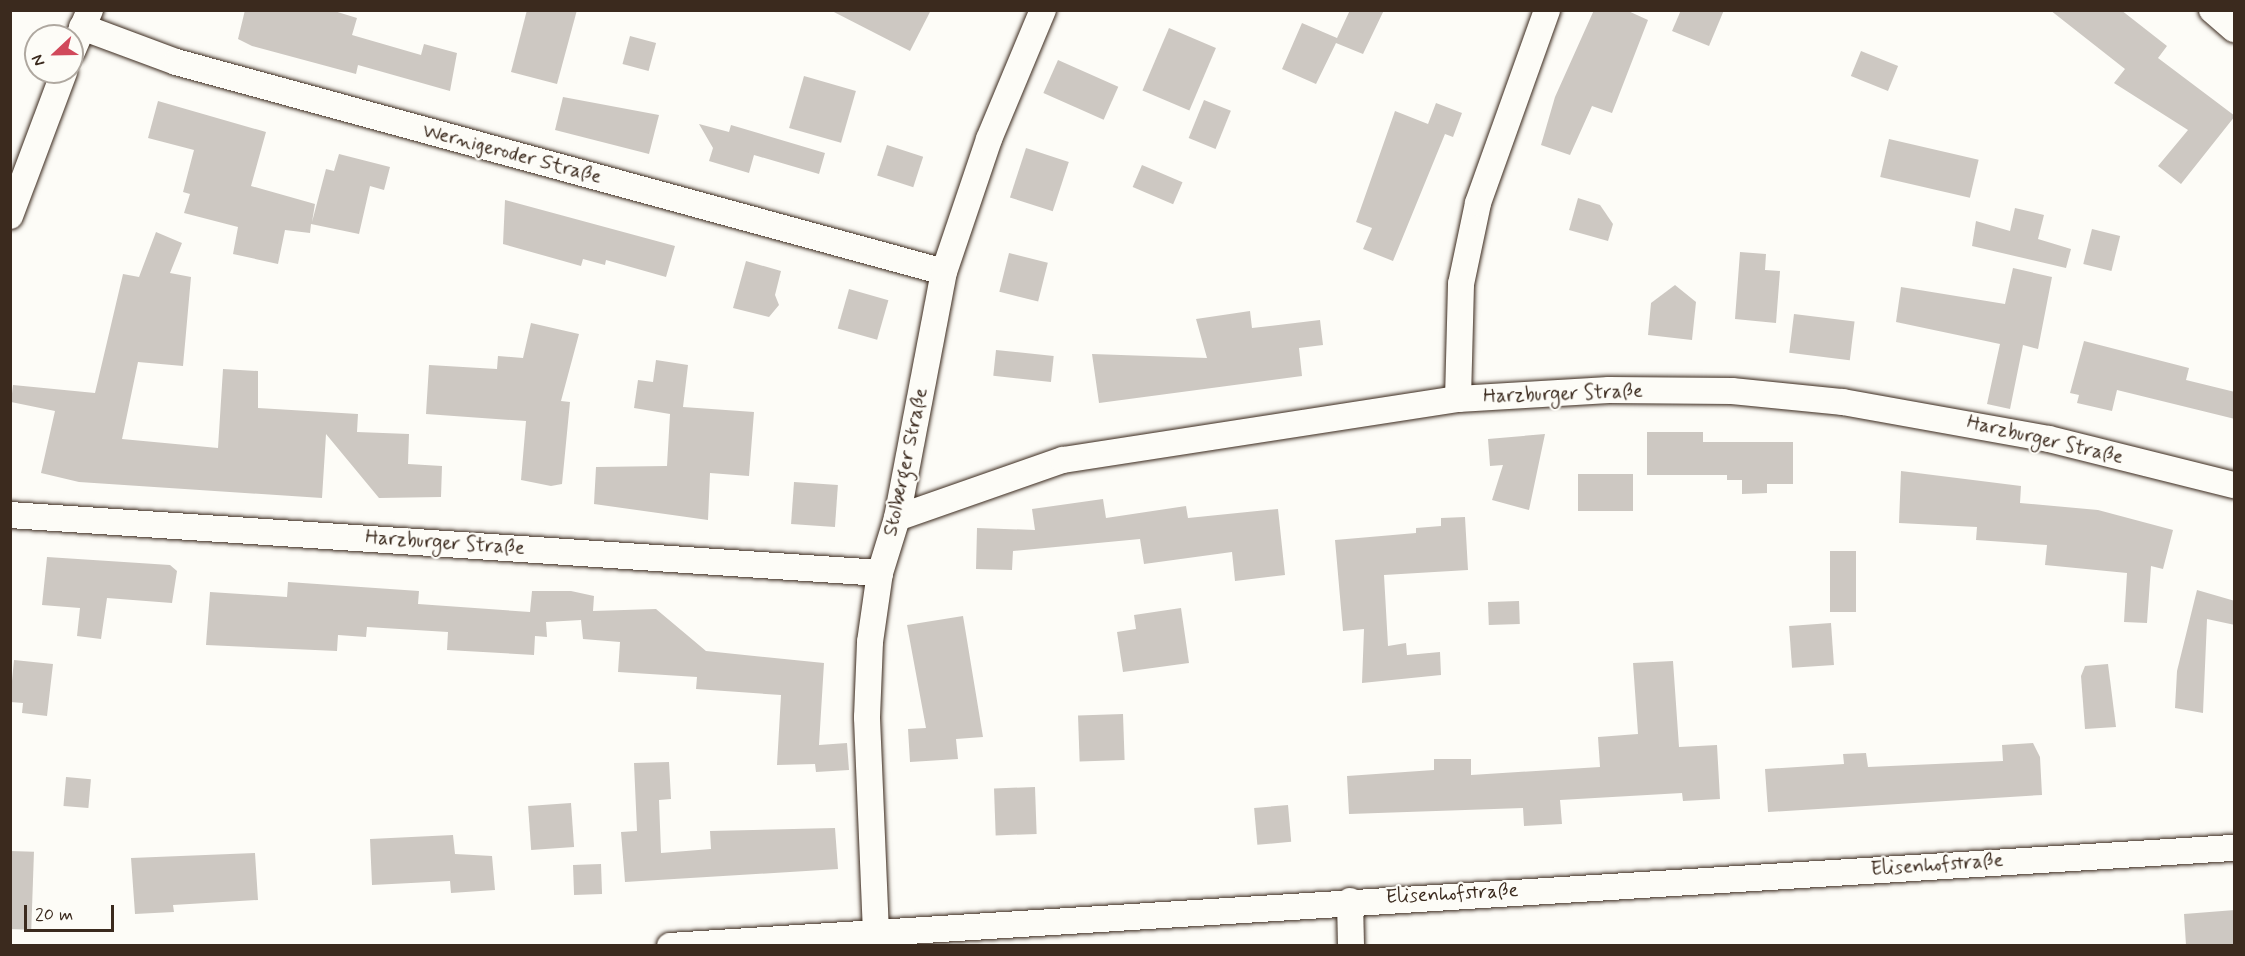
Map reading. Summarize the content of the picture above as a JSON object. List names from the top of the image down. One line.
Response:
{"streets":{"street":["Wernigeroder Straße","Harzburger Straße","Stolberger Straße","Elisenhofstraße"]},"crossings":[["Wernigeroder Straße","Stolberger Straße"],["Harzburger Straße","Stolberger Straße"],["Stolberger Straße","Elisenhofstraße"]],"scale_bar":"20 m","north":"left"}
